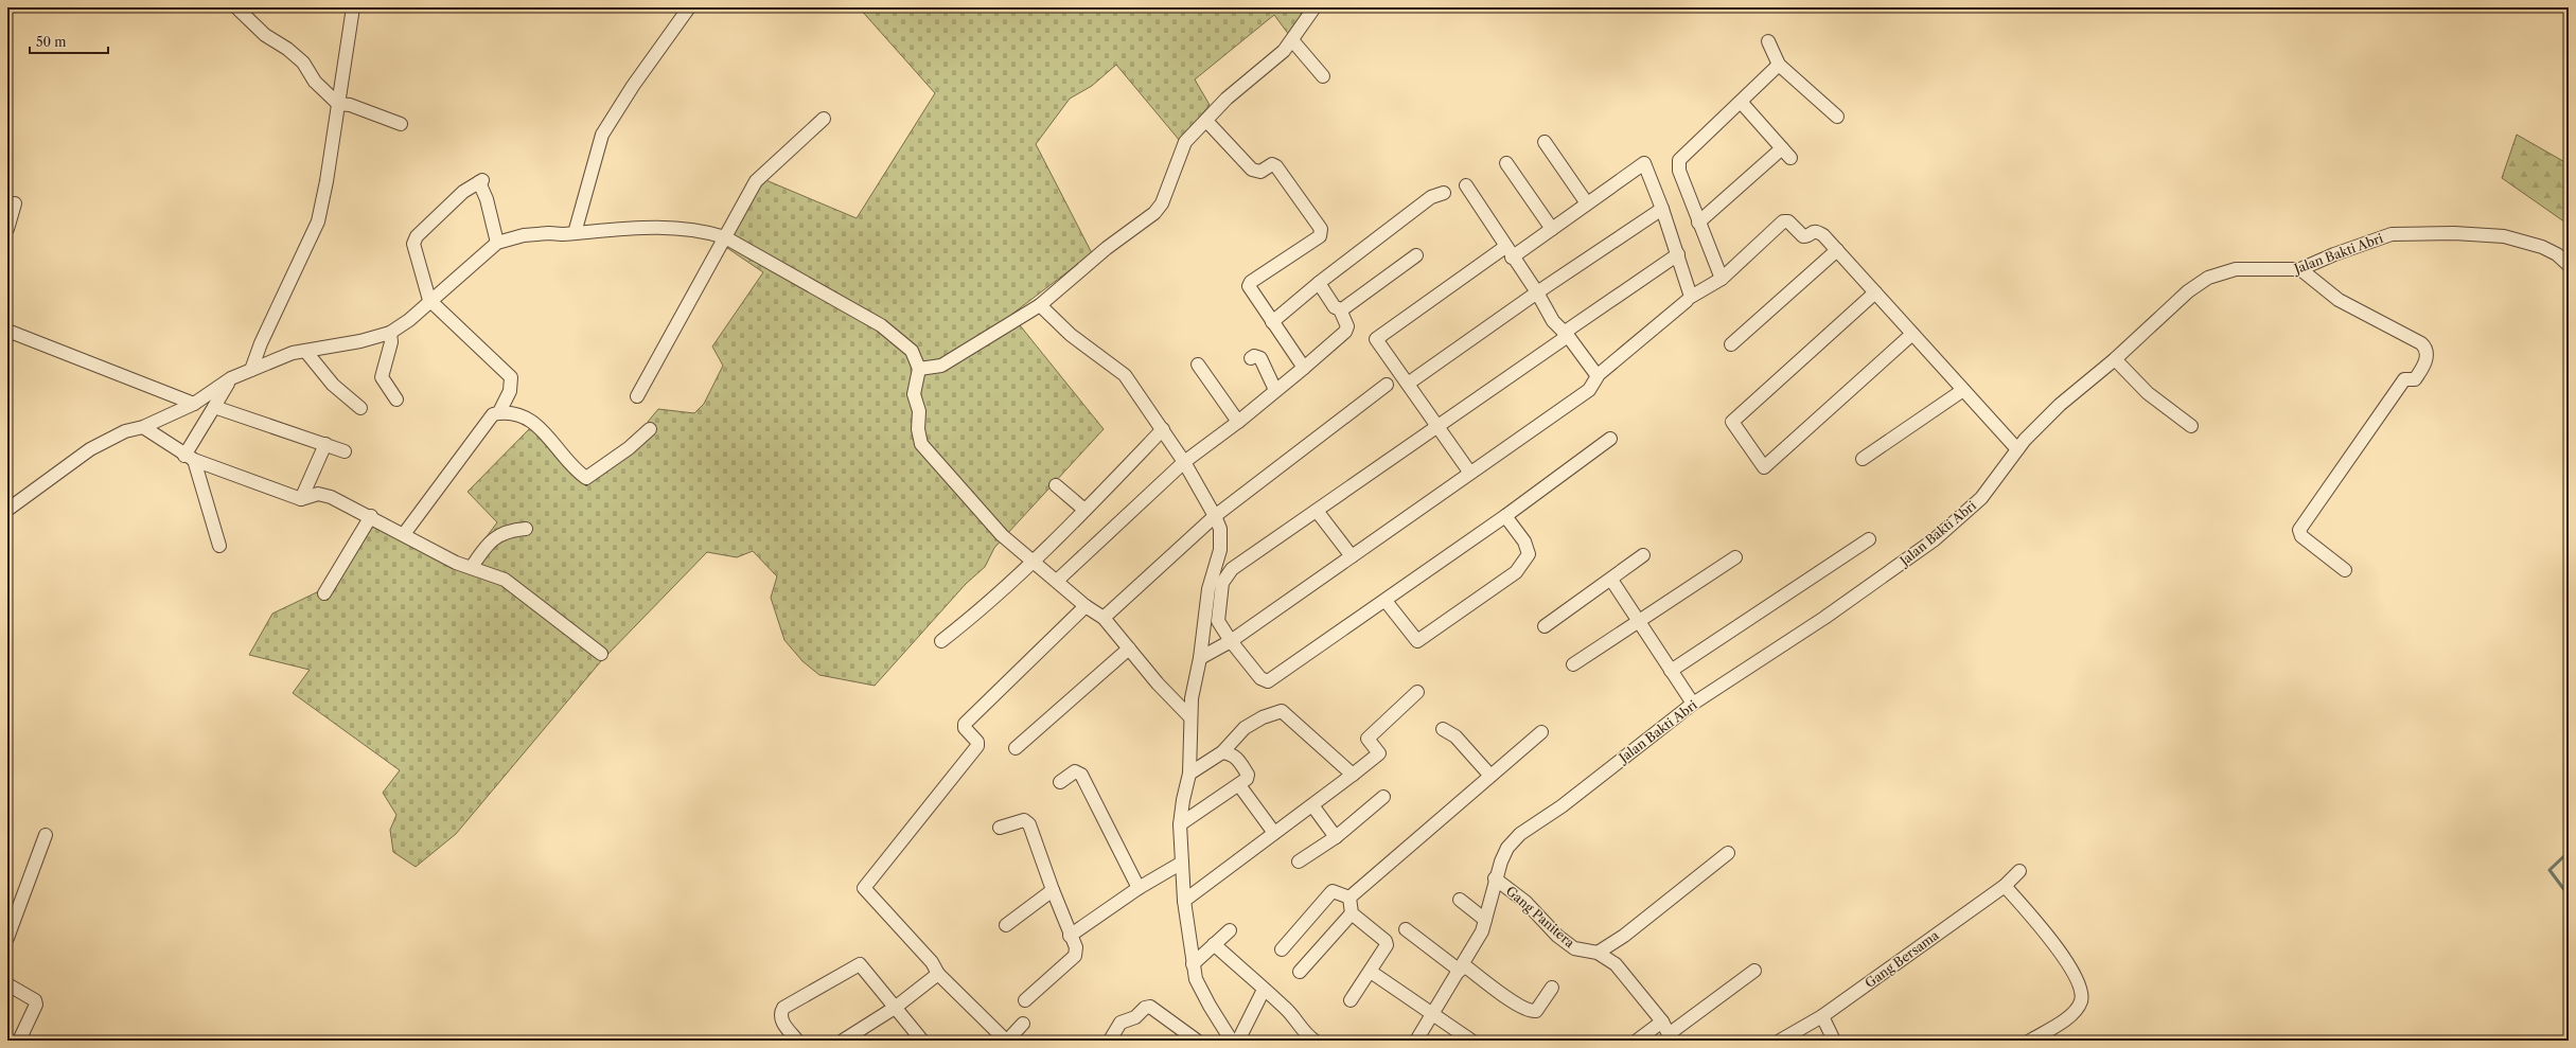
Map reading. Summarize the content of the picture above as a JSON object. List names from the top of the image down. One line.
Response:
{"streets":{"street":["Jalan Bakti Abri","Gang Panitera","Gang Bersama"]},"crossings":[["Jalan Bakti Abri","Gang Panitera"]],"scale_bar":"50 m"}
